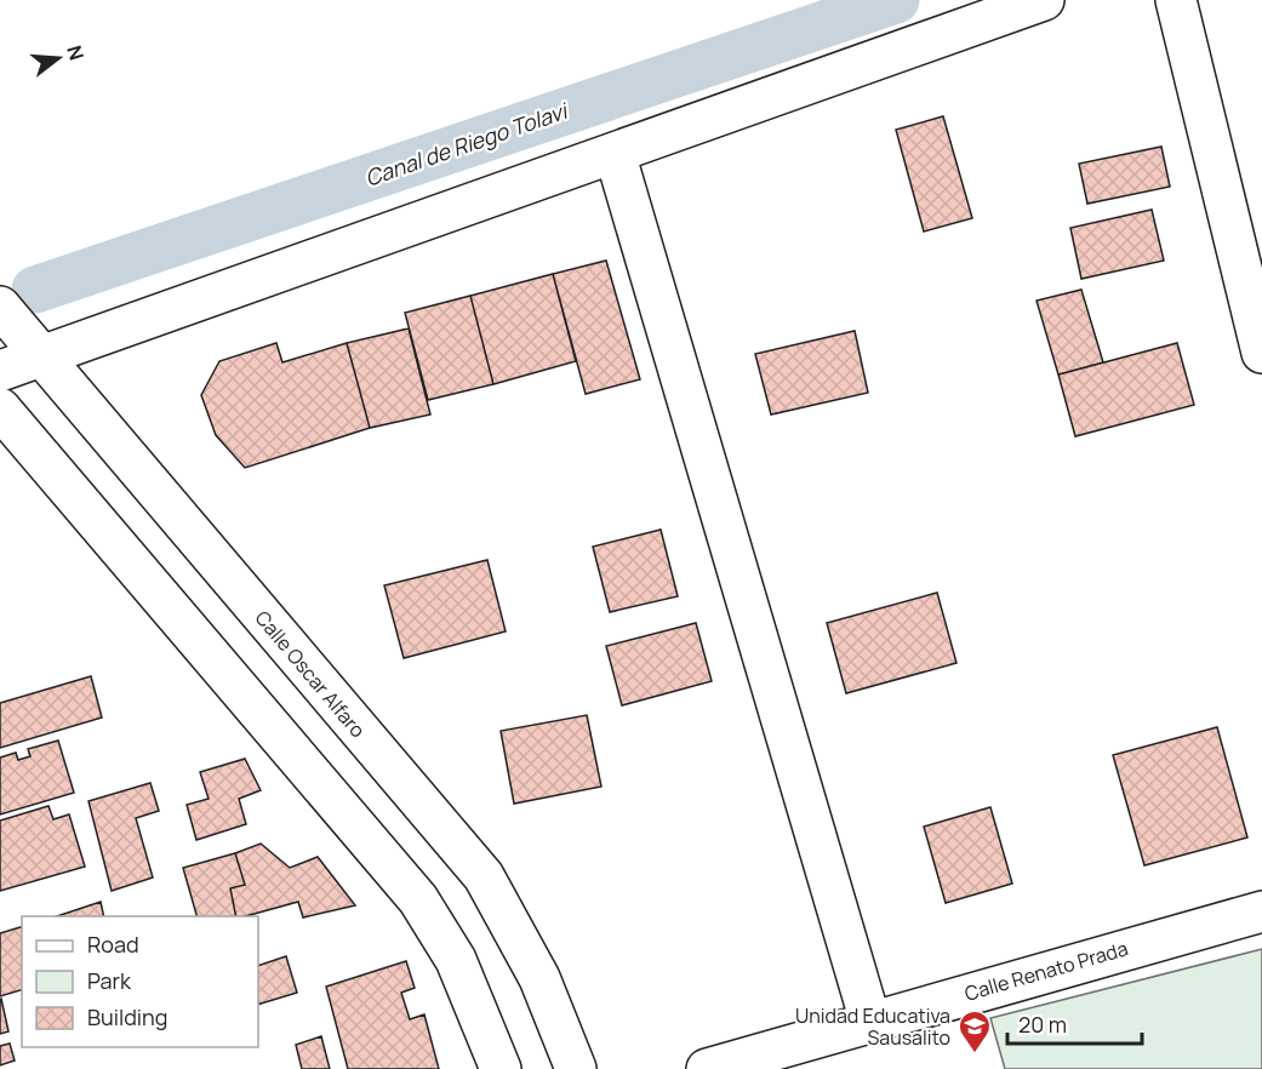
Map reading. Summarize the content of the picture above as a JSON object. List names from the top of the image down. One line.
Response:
{"streets":{"street":["Calle Oscar Alfaro","Calle Renato Prada"]},"water":["Canal de Riego Tolavi"],"places":{"school or university":["Unidad Educativa Sausalito"]},"legend":["Road","Park","Building"],"scale_bar":"20 m","north":"right"}
